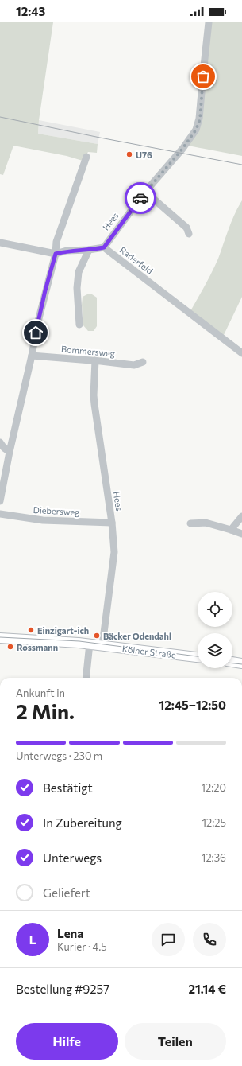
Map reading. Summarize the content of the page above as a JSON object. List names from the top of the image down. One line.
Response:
{"streets":{"main road":["Kölner Straße"],"street":["Hees","Raderfeld","Bommersweg","Diebersweg"]},"crossings":[["Hees","Raderfeld"],["Hees","Bommersweg"],["Hees","Diebersweg"],["Hees","Kölner Straße"]],"places":["U76","Einzigart-ich","Bäcker Odendahl","Rossmann"],"page":{"status":"12:43","heading":["2 Min.","Ankunft in","12:45–12:50"],"panel":["Lena","Kurier · 4.5","Bestellung #9257","21.14 €"],"bar":"Unterwegs · 230 m","list":[["Bestätigt","12:20"],["In Zubereitung","12:25"],["Unterwegs","12:36"],"Geliefert"],"round":"L","buttons":["Hilfe","Teilen"]}}
